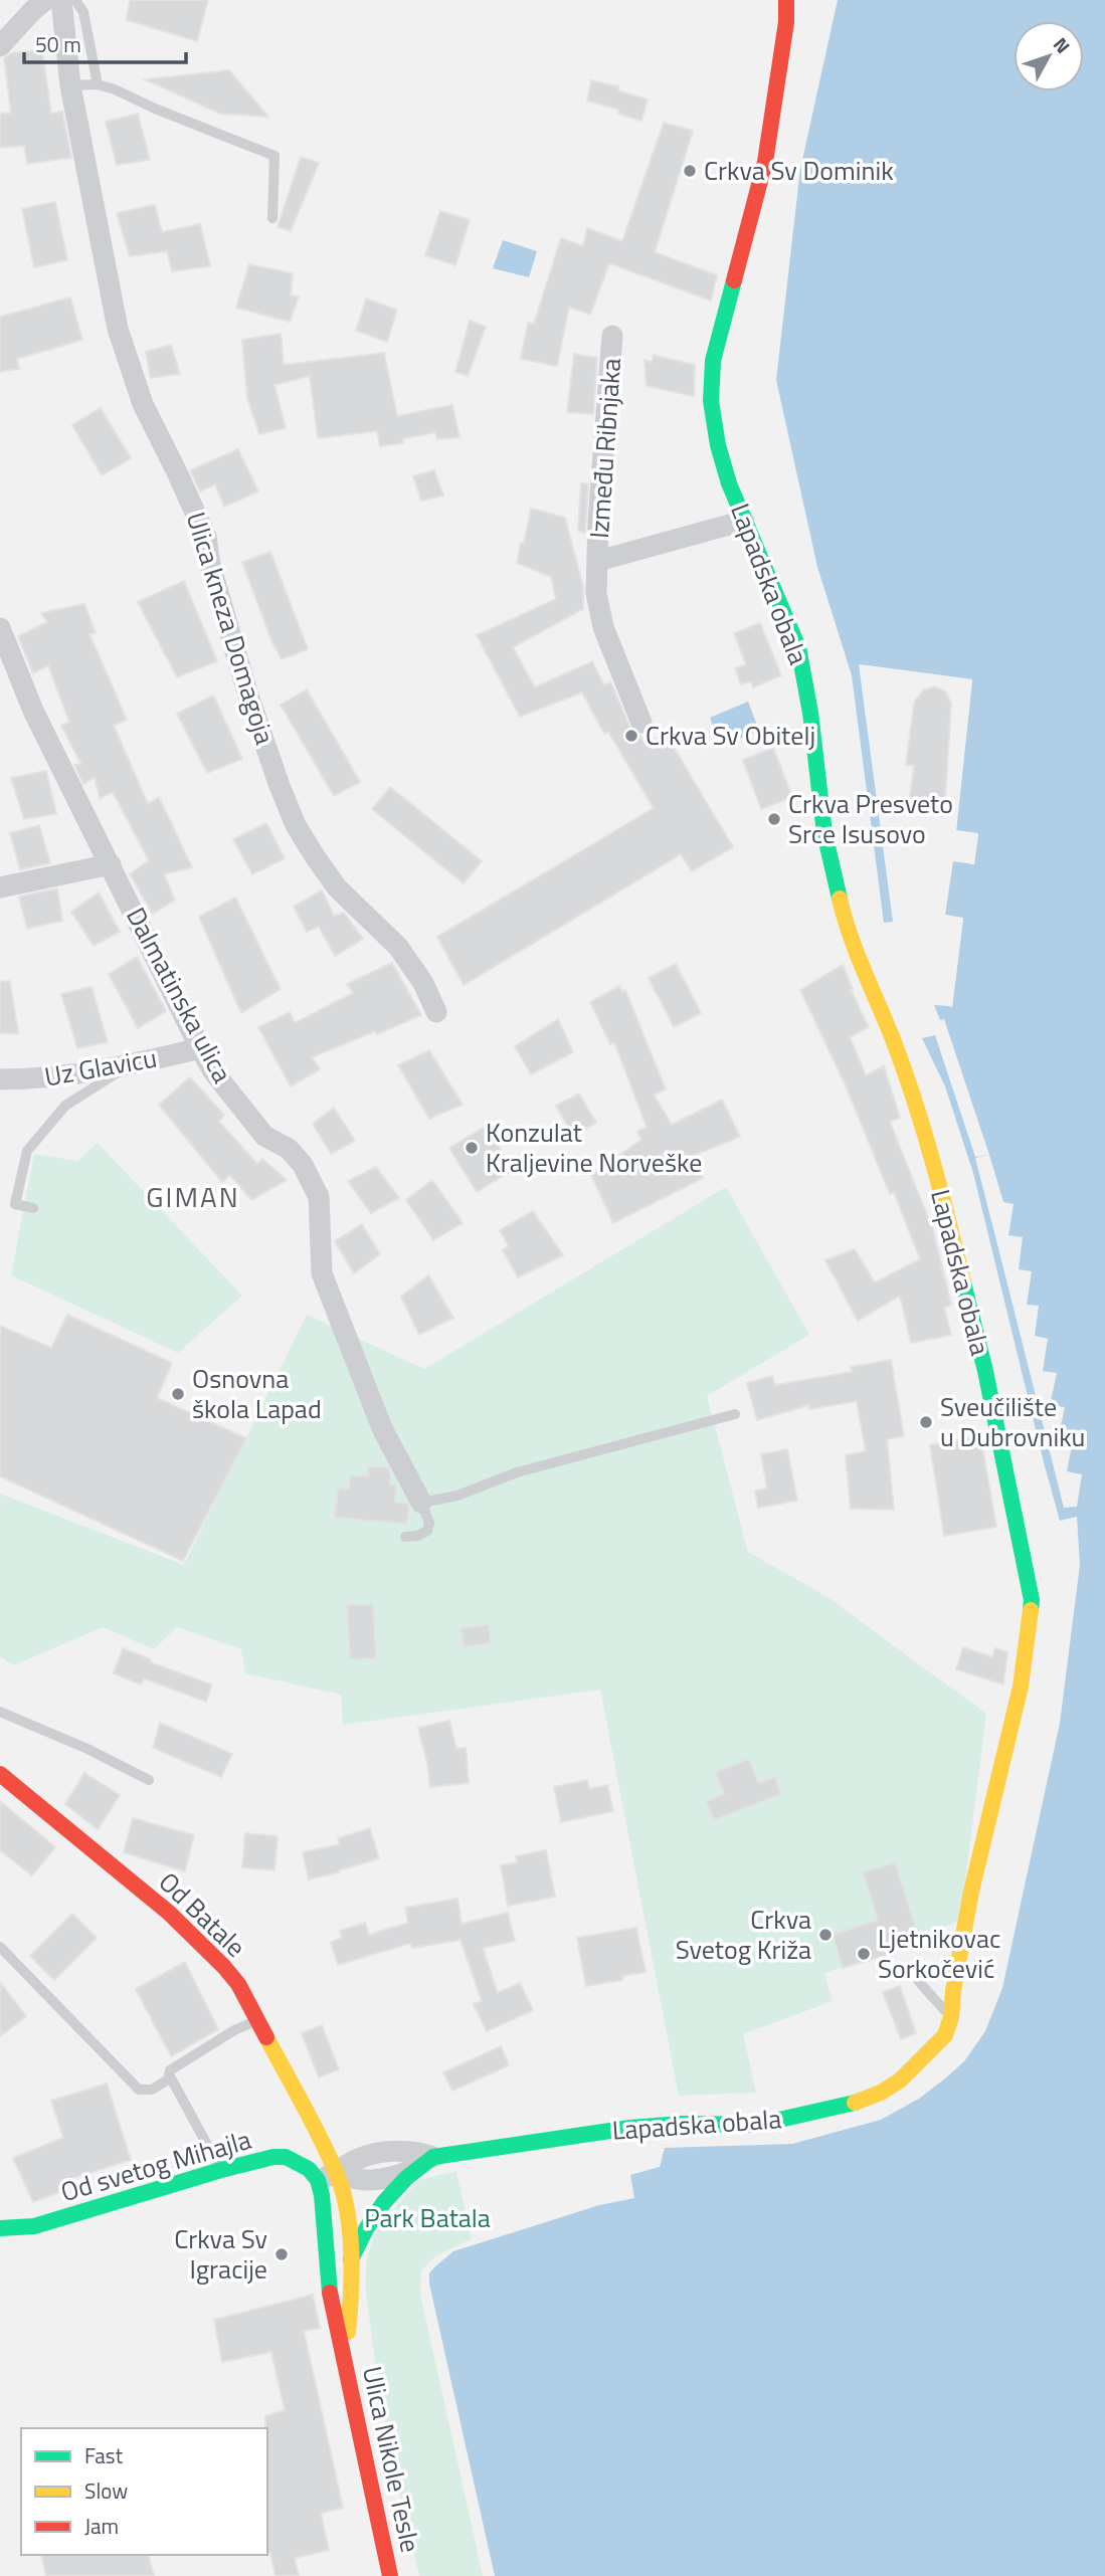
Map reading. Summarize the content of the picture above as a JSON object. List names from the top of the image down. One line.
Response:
{"streets":{"street":["Između Ribnjaka","Lapadska obala","Ulica kneza Domagoja","Dalmatinska ulica","Uz Glavicu","Od Batale","Od svetog Mihajla","Ulica Nikole Tesle"]},"crossings":[["Između Ribnjaka","Lapadska obala"],["Lapadska obala","Od Batale"],["Lapadska obala","Od svetog Mihajla"],["Lapadska obala","Ulica Nikole Tesle"],["Dalmatinska ulica","Uz Glavicu"],["Od Batale","Od svetog Mihajla"],["Od Batale","Ulica Nikole Tesle"],["Od svetog Mihajla","Ulica Nikole Tesle"]],"districts":["GIMAN"],"parks":["Park Batala"],"places":["Crkva Sv Dominik","Crkva Sv Obitelj","Crkva Presveto Srce Isusovo","Konzulat Kraljevine Norveške","Osnovna škola Lapad","Sveučilište u Dubrovniku","Crkva Svetog Križa","Ljetnikovac Sorkočević","Crkva Sv Igracije"],"legend":["Fast","Slow","Jam"],"scale_bar":"50 m","north":"top right"}
